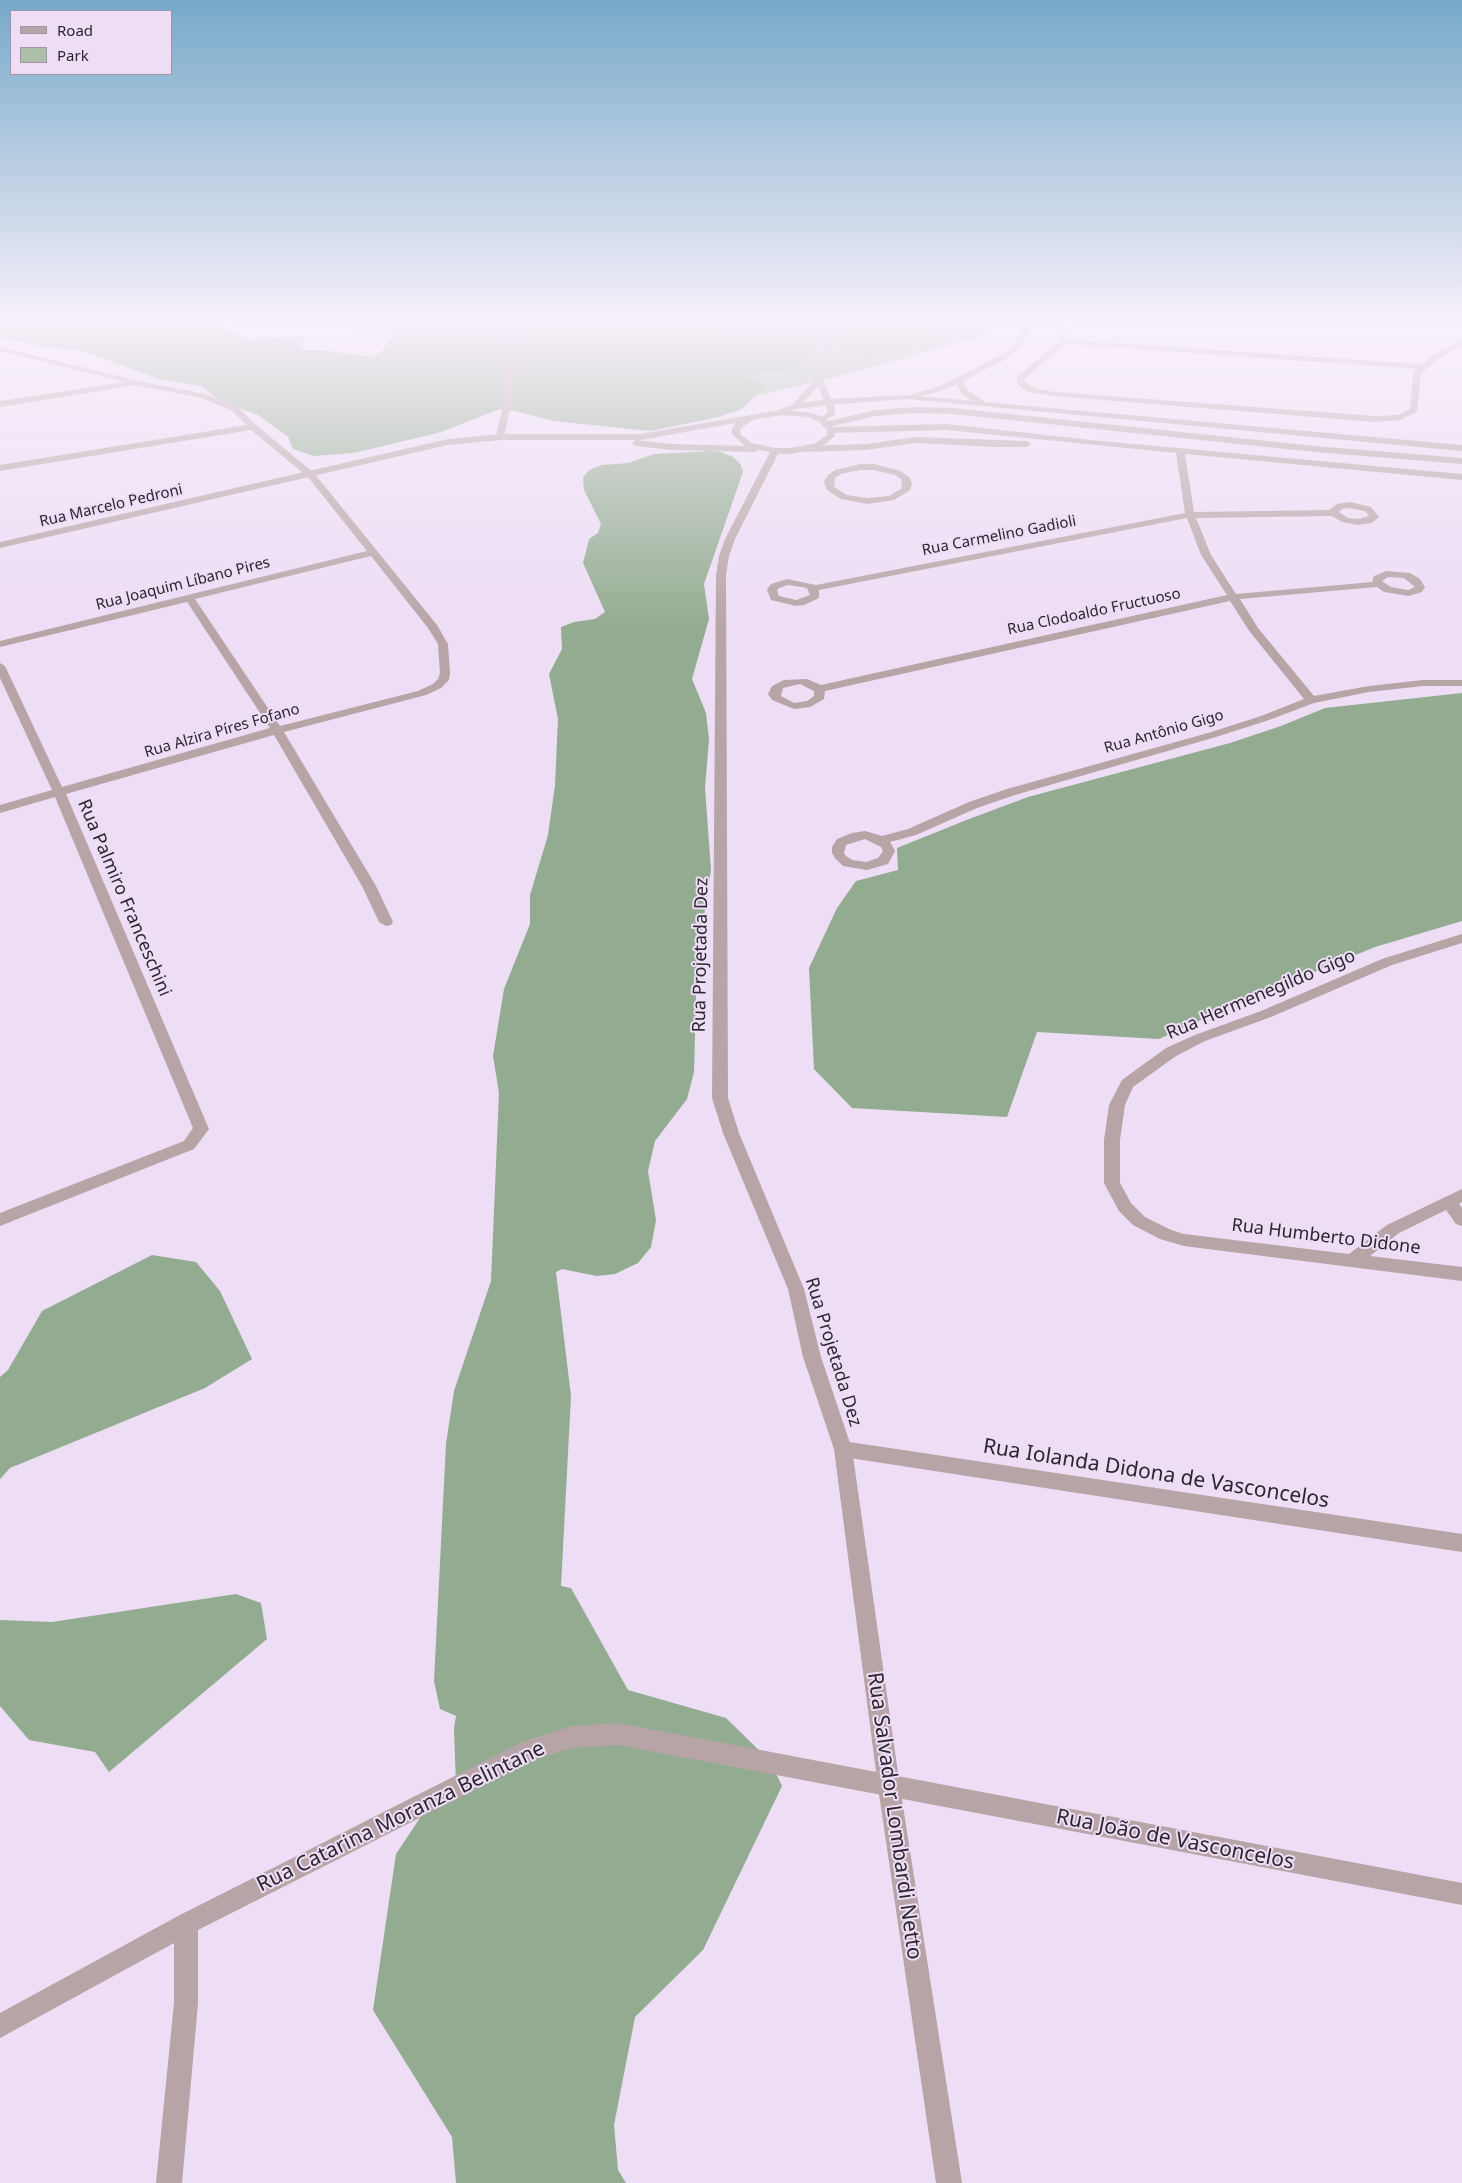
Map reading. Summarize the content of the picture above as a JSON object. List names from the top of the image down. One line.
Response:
{"streets":{"street":["Rua Marcelo Pedroni","Rua Carmelino Gadioli","Rua Joaquim Líbano Pires","Rua Clodoaldo Fructuoso","Rua Alzira Píres Fofano","Rua Antônio Gigo","Rua Palmiro Franceschini","Rua Projetada Dez","Rua Hermenegildo Gigo","Rua Humberto Didone","Rua Iolanda Didona de Vasconcelos","Rua Salvador Lombardi Netto","Rua Catarina Moranza Belintane","Rua João de Vasconcelos"]},"crossings":[["Rua Marcelo Pedroni","Rua Projetada Dez"],["Rua Joaquim Líbano Pires","Rua Alzira Píres Fofano"],["Rua Alzira Píres Fofano","Rua Palmiro Franceschini"],["Rua Projetada Dez","Rua Iolanda Didona de Vasconcelos"],["Rua Projetada Dez","Rua Salvador Lombardi Netto"],["Rua Hermenegildo Gigo","Rua Humberto Didone"],["Rua Iolanda Didona de Vasconcelos","Rua Salvador Lombardi Netto"],["Rua Salvador Lombardi Netto","Rua Catarina Moranza Belintane"],["Rua Salvador Lombardi Netto","Rua João de Vasconcelos"],["Rua Catarina Moranza Belintane","Rua João de Vasconcelos"]],"legend":["Road","Park"]}
